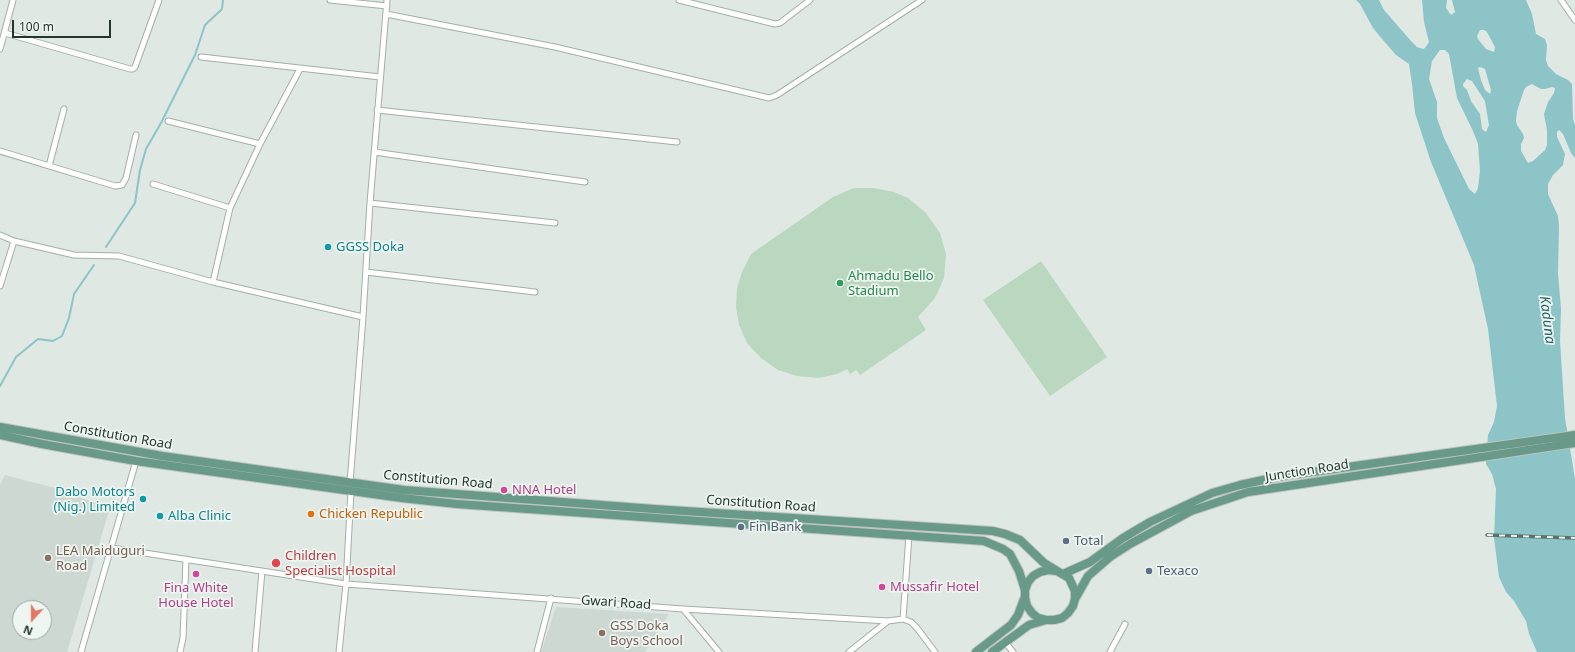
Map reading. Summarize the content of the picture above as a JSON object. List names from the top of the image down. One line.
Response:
{"streets":{"main road":["Constitution Road","Junction Road"],"street":["Gwari Road"]},"crossings":[["Constitution Road","Junction Road"]],"water":["Kaduna"],"places":["GGSS Doka","Ahmadu Bello Stadium","NNA Hotel","Dabo Motors (Nig.) Limited","Chicken Republic","Alba Clinic","Fin Bank","Total","LEA Maiduguri Road","Children Specialist Hospital","Texaco","Fina White House Hotel","Mussafir Hotel","GSS Doka Boys School"],"scale_bar":"100 m","north":"bottom"}
